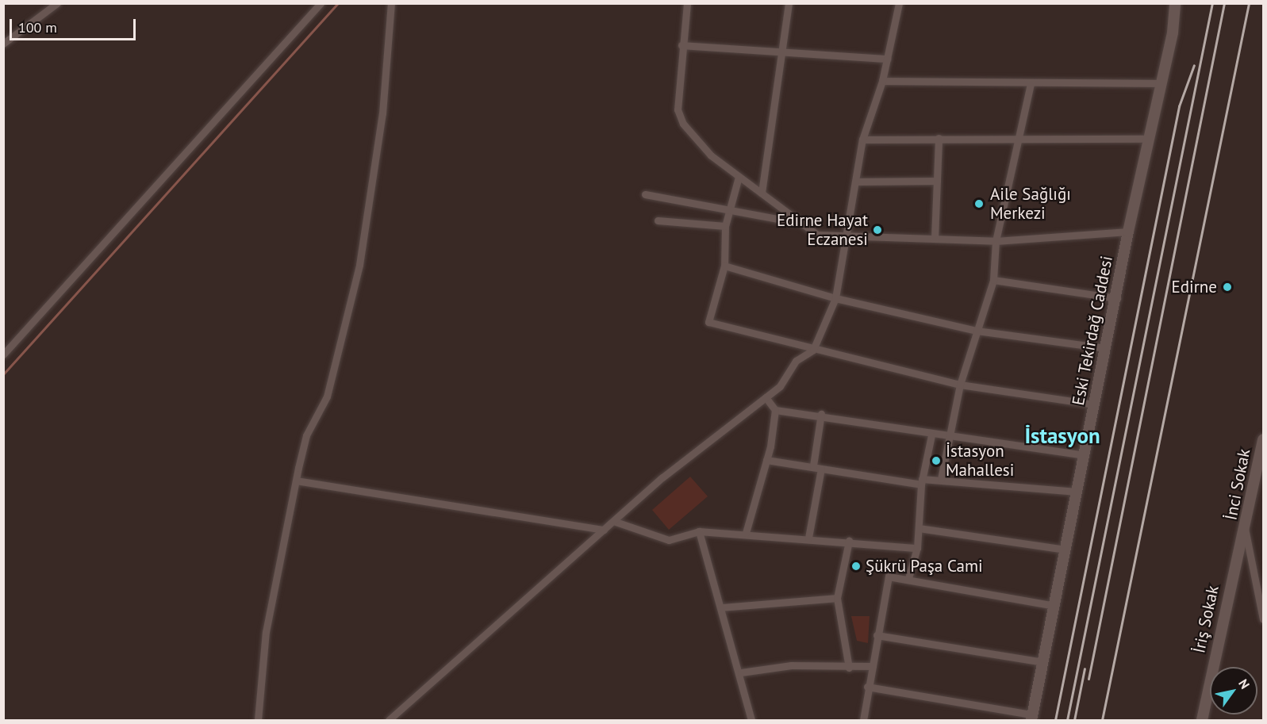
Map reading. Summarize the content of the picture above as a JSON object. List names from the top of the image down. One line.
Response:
{"streets":{"street":["Eski Tekirdağ Caddesi","İnci Sokak","İriş Sokak"]},"crossings":[["İnci Sokak","İriş Sokak"]],"districts":["İstasyon"],"places":["Aile Sağlığı Merkezi","Edirne Hayat Eczanesi","Edirne","İstasyon Mahallesi","Şükrü Paşa Cami"],"scale_bar":"100 m","north":"top right"}
